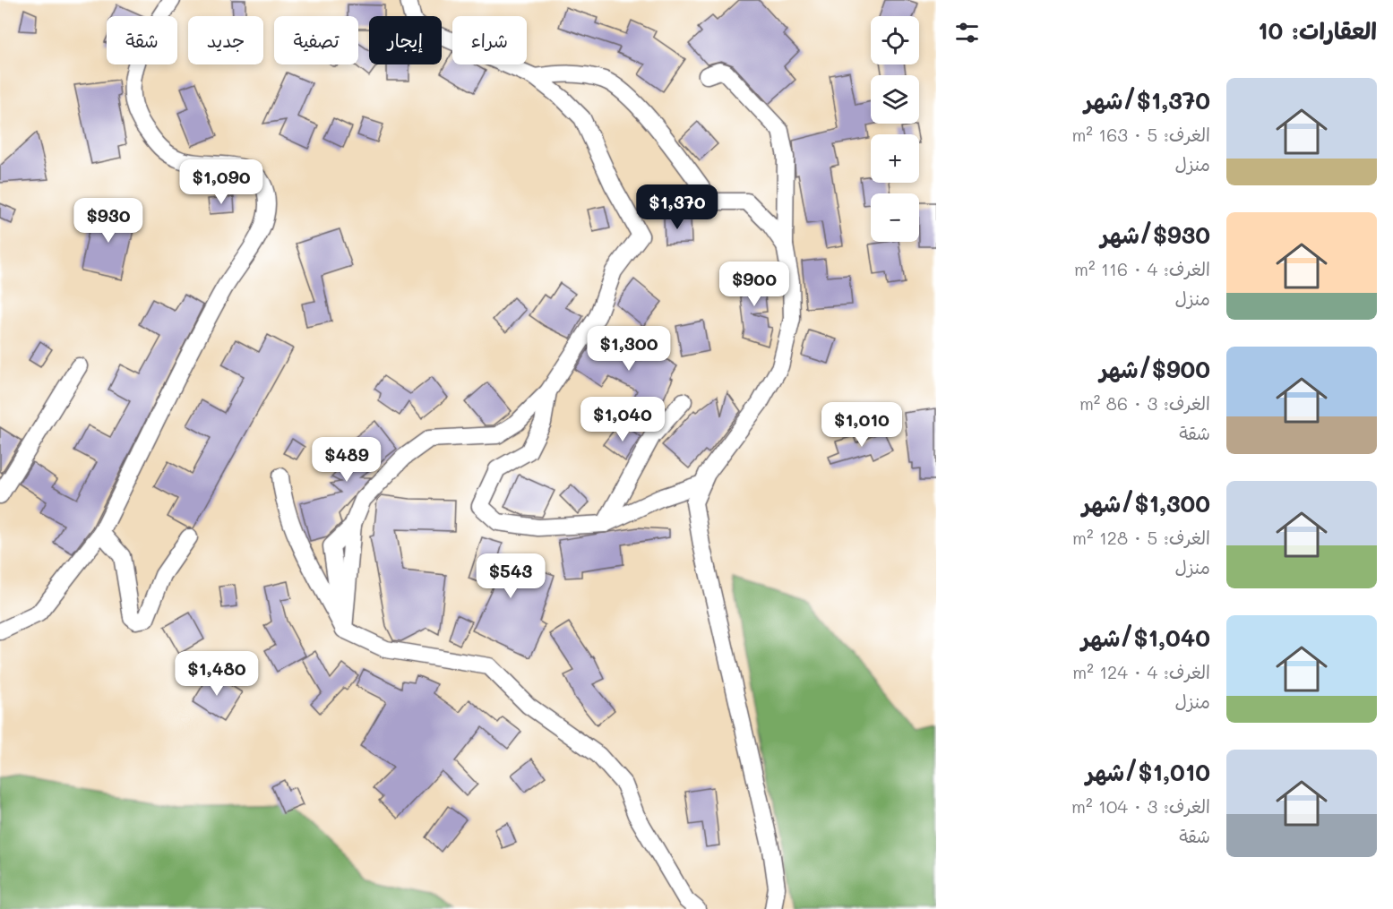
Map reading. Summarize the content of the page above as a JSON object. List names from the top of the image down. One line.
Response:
{"page":{"heading":"العقارات: 10","map_buttons":["+","−"],"chip":["شراء","إيجار","تصفية","جديد","شقة"],"list":[{"name":"$1,370/شهر","note":"الغرف: 5 · 163 m² · منزل"},{"name":"$930/شهر","note":"الغرف: 4 · 116 m² · منزل"},{"name":"$900/شهر","note":"الغرف: 3 · 86 m² · شقة"},{"name":"$1,300/شهر","note":"الغرف: 5 · 128 m² · منزل"},{"name":"$1,040/شهر","note":"الغرف: 4 · 124 m² · منزل"},{"name":"$1,010/شهر","note":"الغرف: 3 · 104 m² · شقة"}],"price":["$1,090","$1,370","$930","$900","$1,300","$1,040","$1,010","$489","$543","$1,480"]}}
